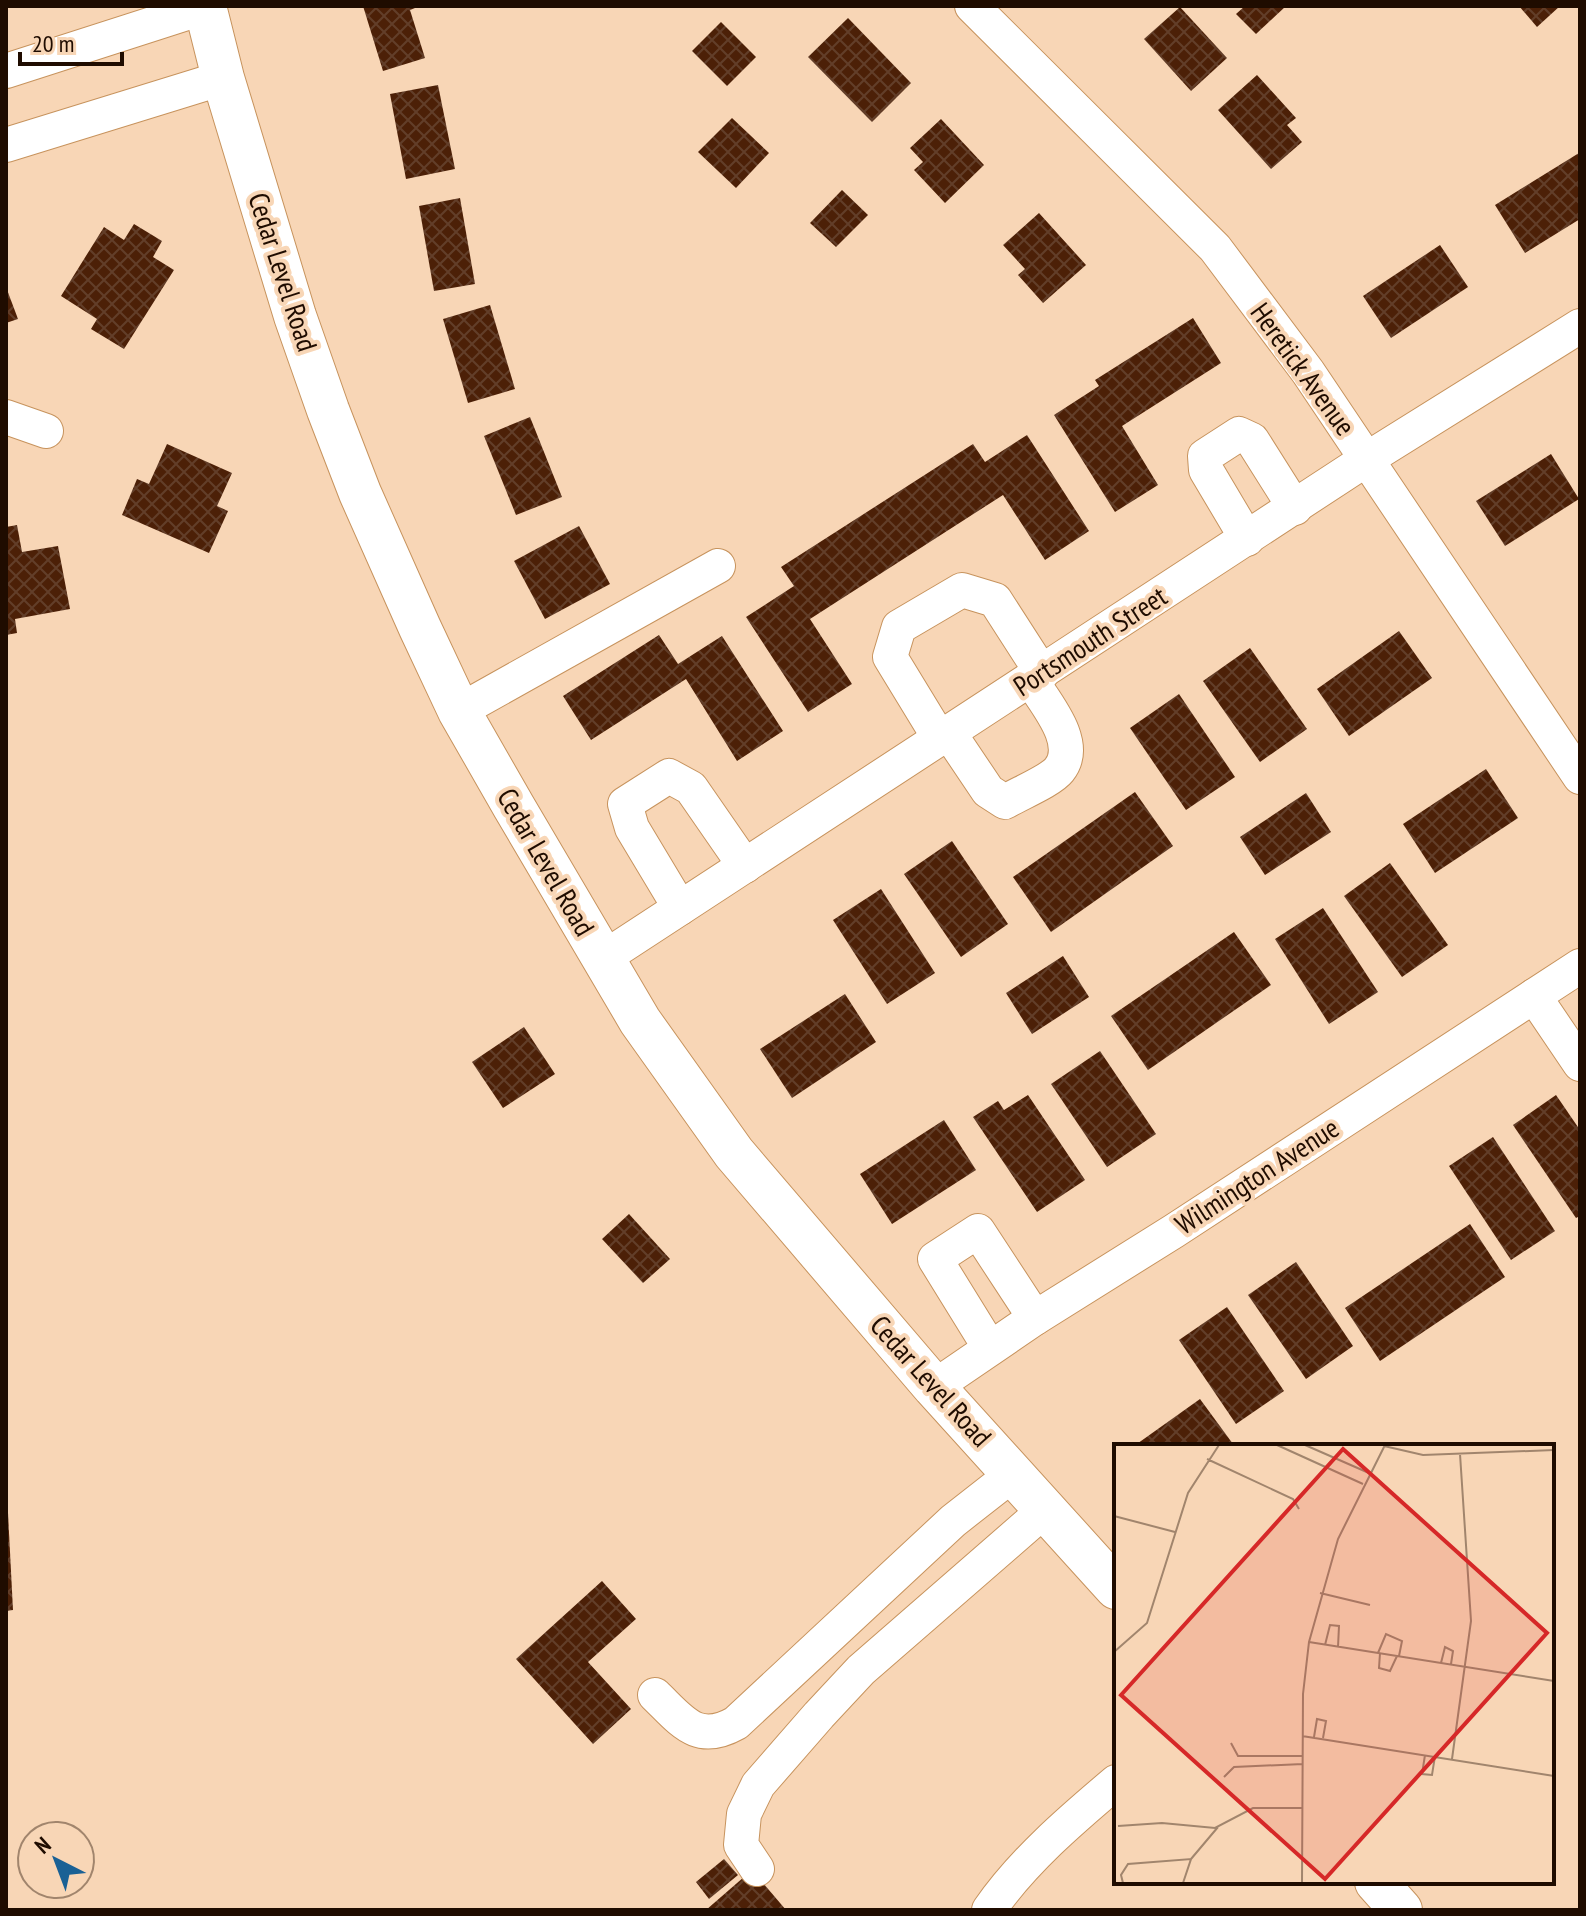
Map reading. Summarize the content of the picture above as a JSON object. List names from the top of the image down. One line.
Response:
{"streets":{"main road":["Cedar Level Road"],"street":["Heretick Avenue","Portsmouth Street","Wilmington Avenue"]},"crossings":[["Cedar Level Road","Portsmouth Street"],["Cedar Level Road","Wilmington Avenue"],["Heretick Avenue","Portsmouth Street"]],"scale_bar":"20 m","north":"top left"}
